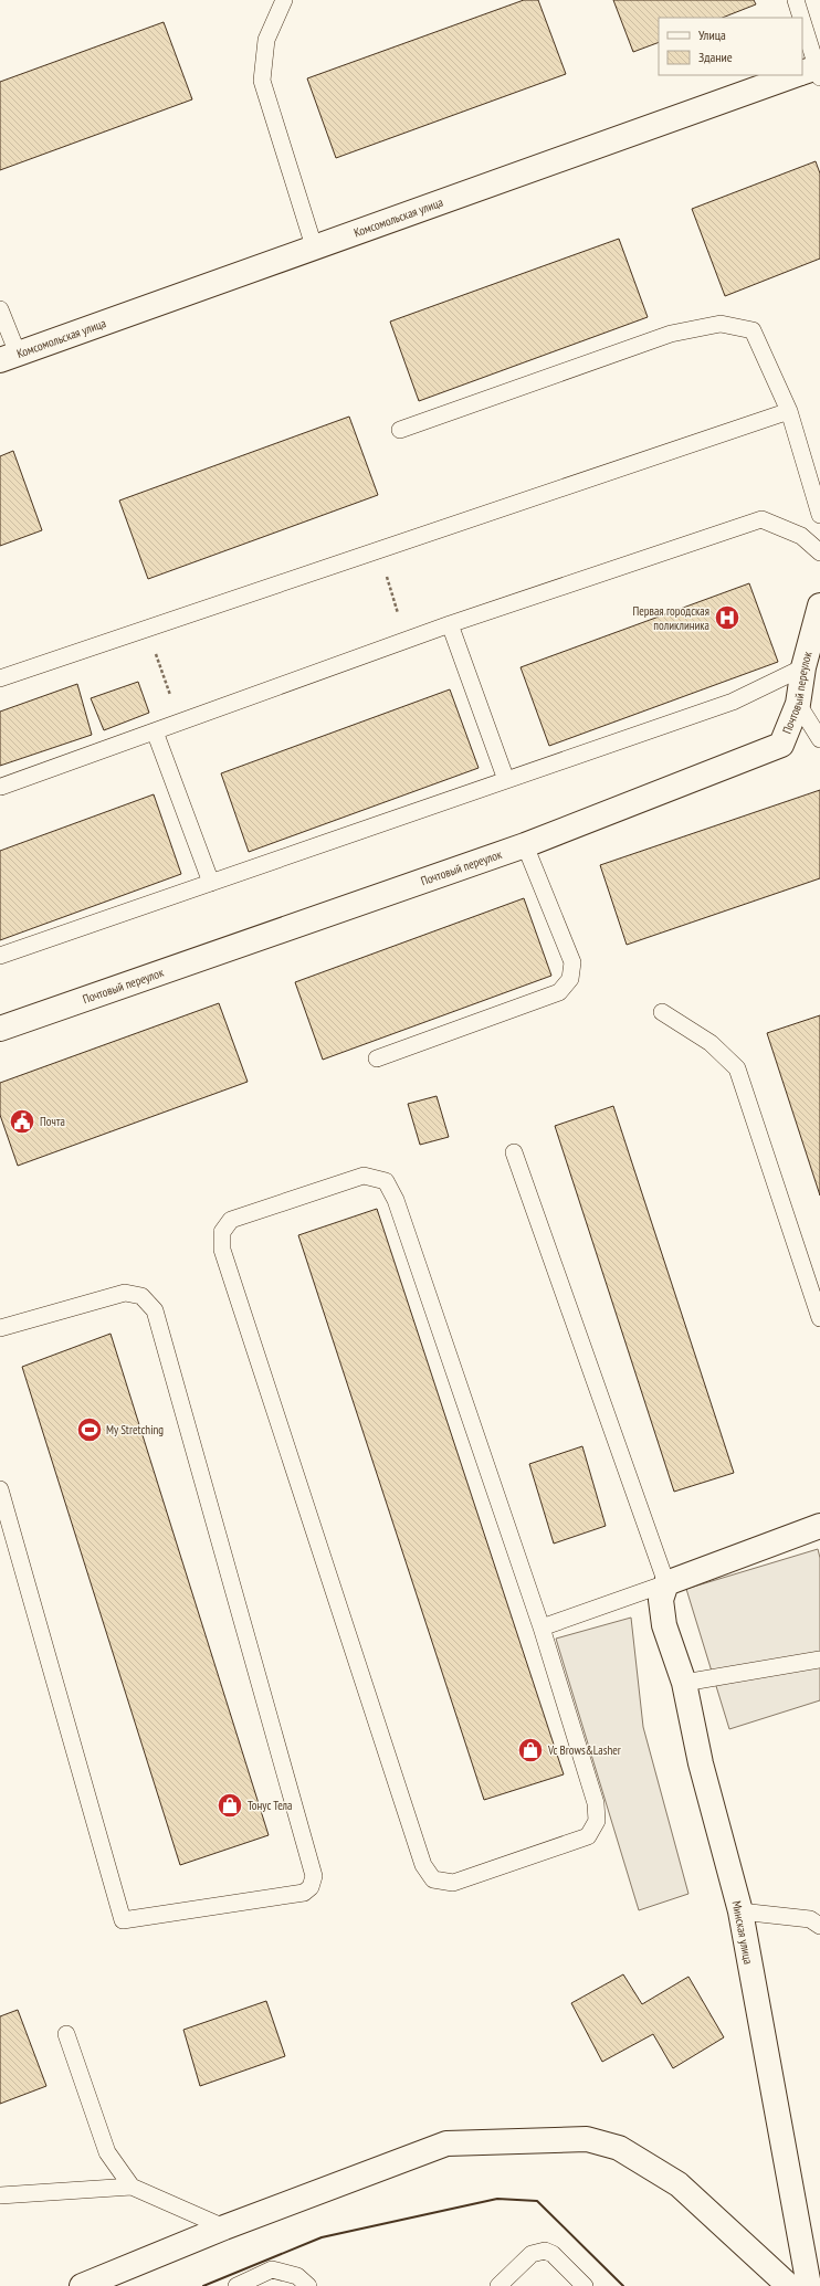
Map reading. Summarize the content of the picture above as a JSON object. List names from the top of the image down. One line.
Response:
{"streets":{"street":["Комсомольская улица","Почтовый переулок","Минская улица"]},"places":{"hospital":["Первая городская поликлиника"],"public building":["Почта"],"sports":["My Stretching"],"shop":["Vc Brows&Lasher","Тонус Тела"]},"legend":["Улица","Здание"]}
